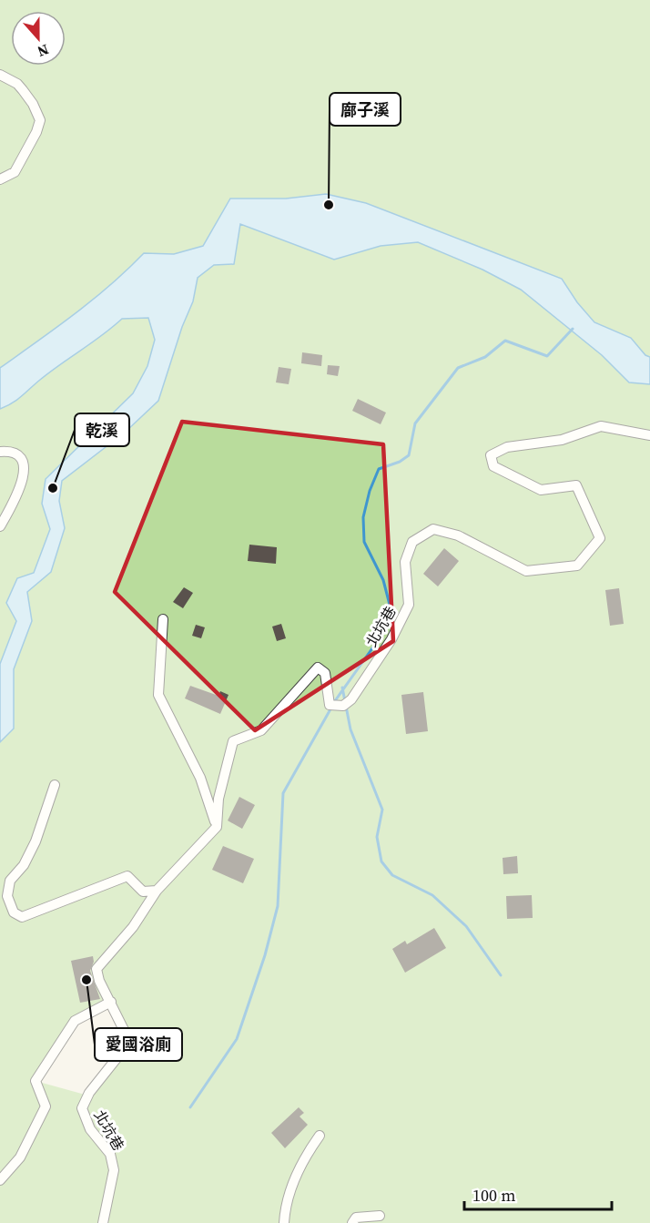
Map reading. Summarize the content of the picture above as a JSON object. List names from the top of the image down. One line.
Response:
{"streets":{"street":["北坑巷"]},"places":["廍子溪","乾溪","愛國浴廁"],"scale_bar":"100 m","north":"bottom"}
